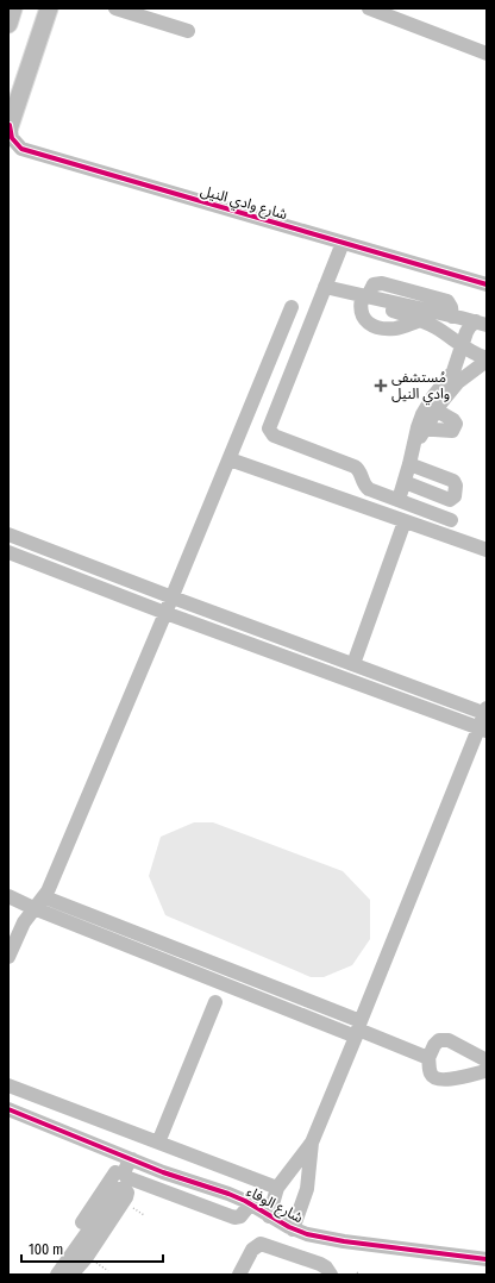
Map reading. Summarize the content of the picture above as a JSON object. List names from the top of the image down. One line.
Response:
{"streets":{"street":["شارع وادي النيل","شارع الوفاء"]},"places":{"health":["مُستشفى وادي النيل"]},"scale_bar":"100 m"}
